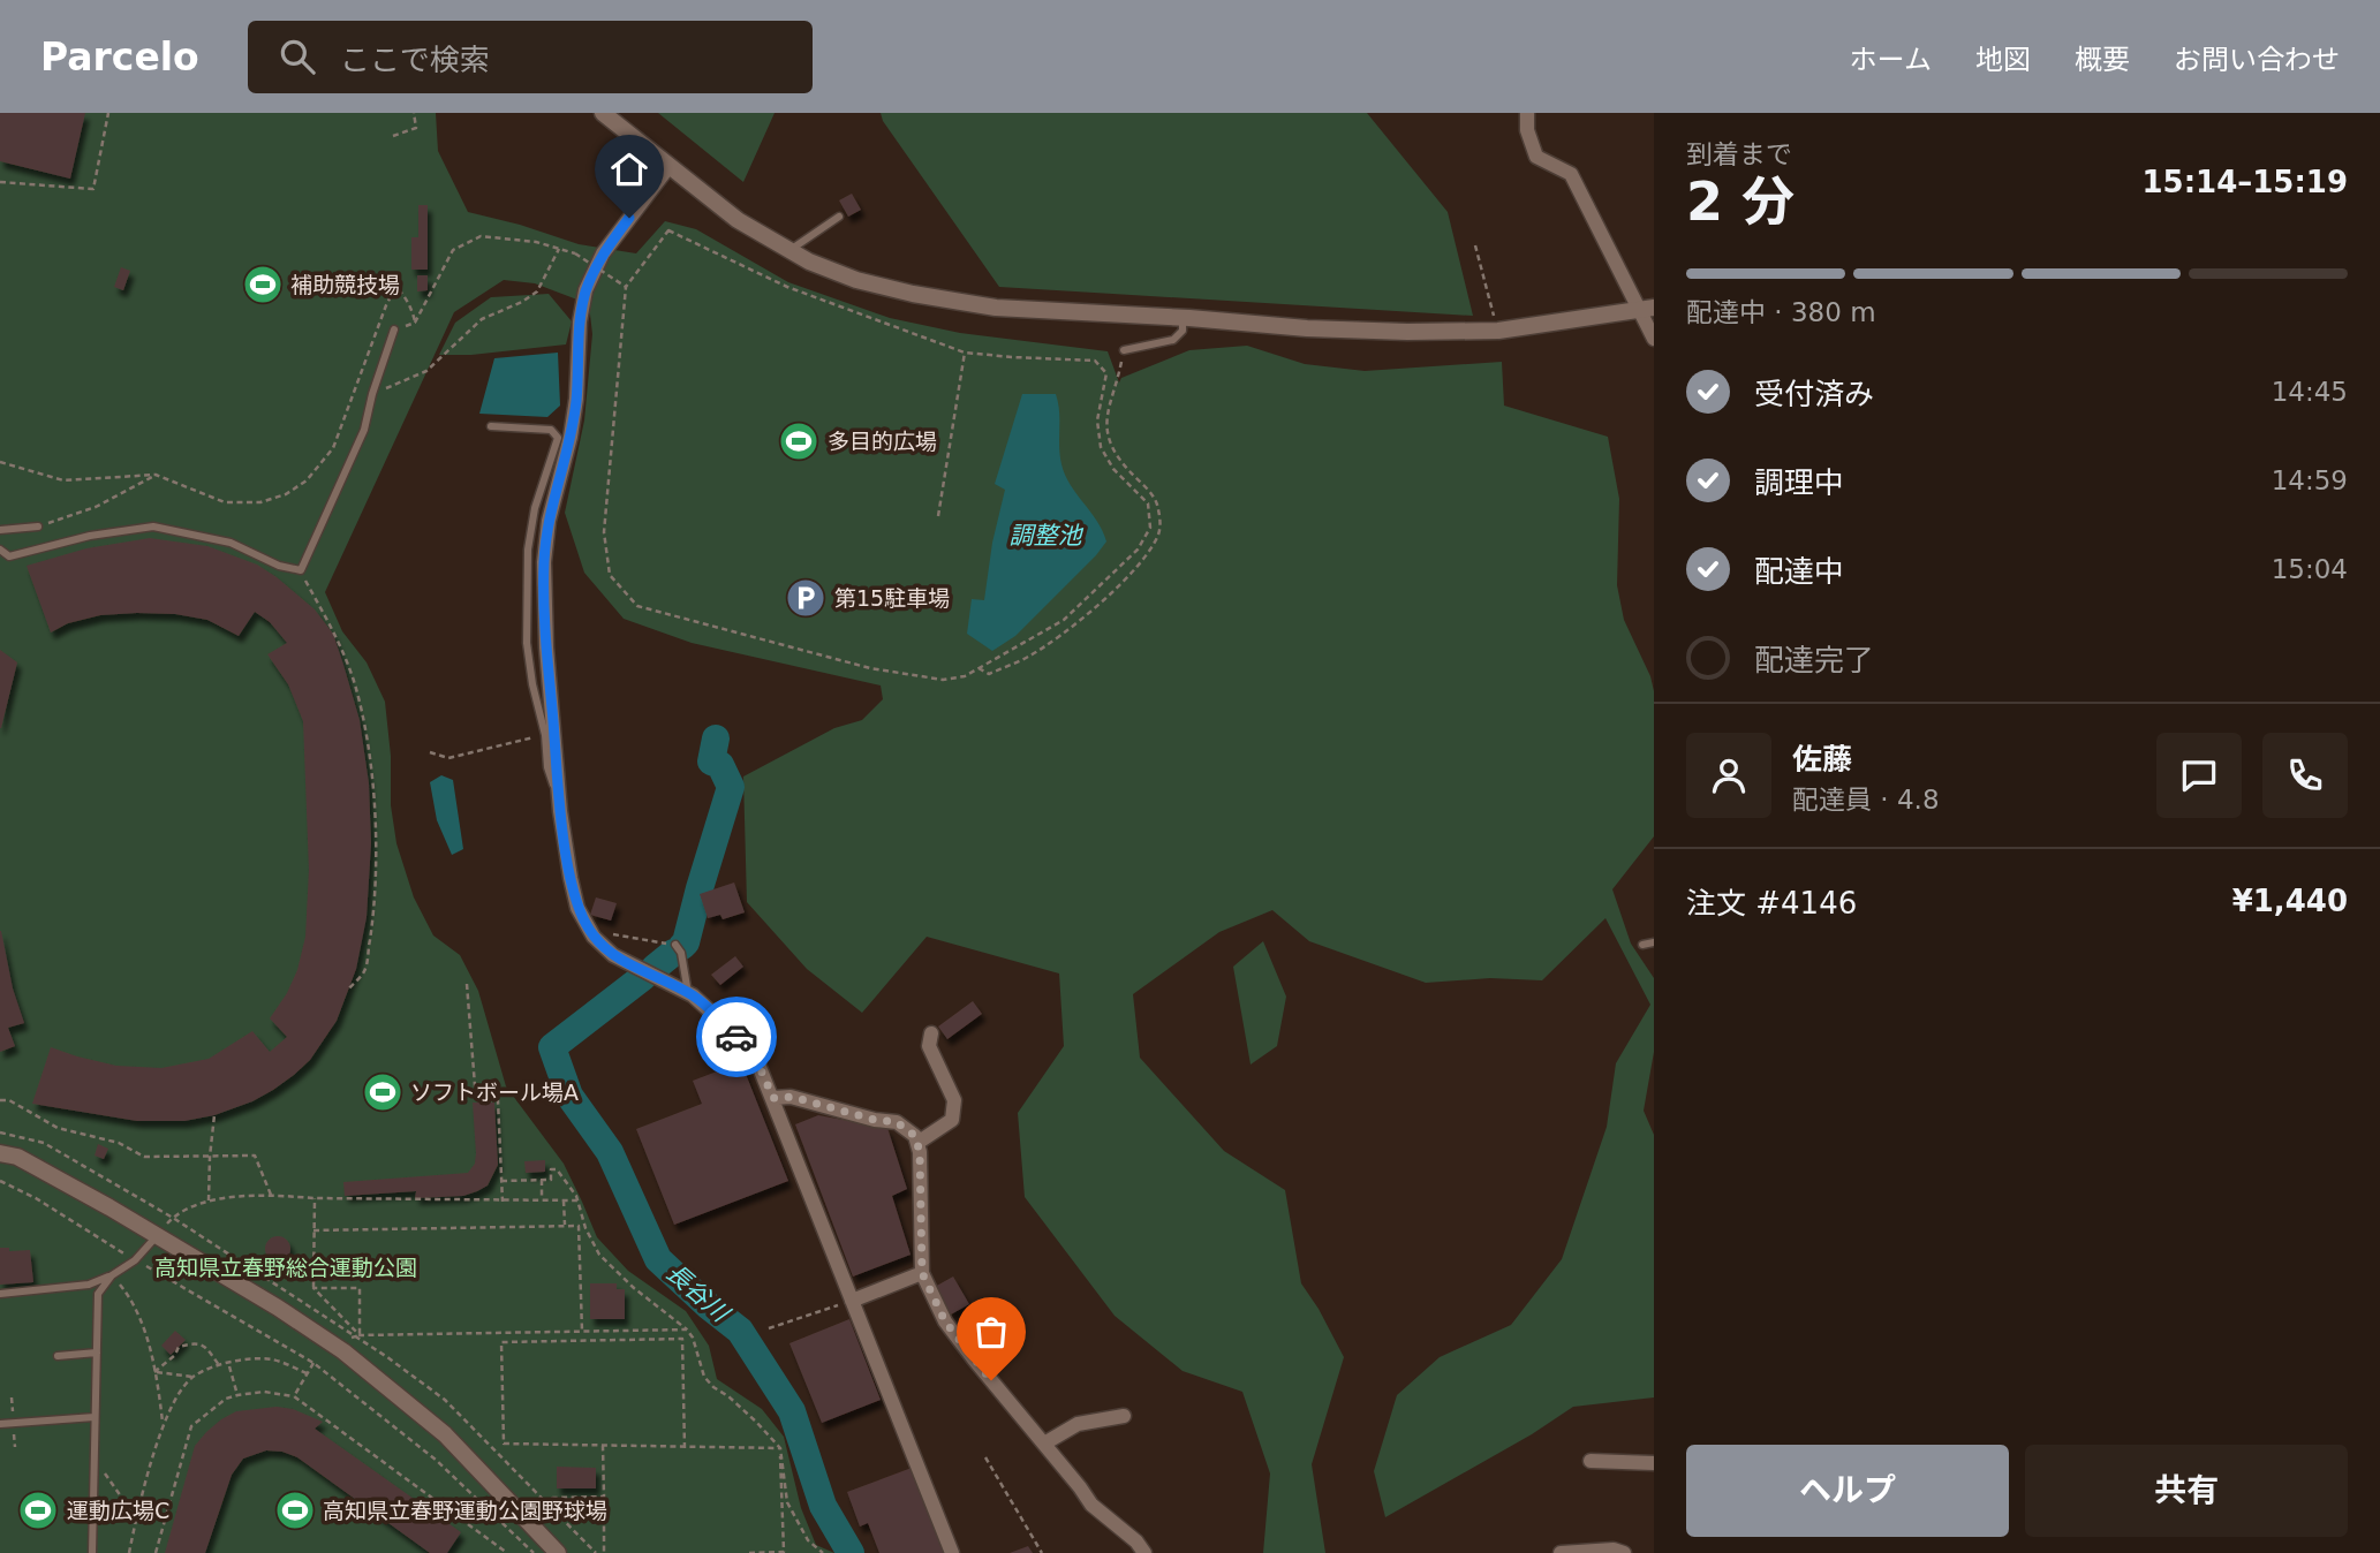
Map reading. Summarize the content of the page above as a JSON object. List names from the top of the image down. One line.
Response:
{"water":["調整池","長谷川"],"parks":["高知県立春野総合運動公園"],"places":{"sports":["補助競技場","多目的広場","ソフトボール場A","運動広場C","高知県立春野運動公園野球場"],"parking":["第15駐車場"]},"page":{"header":"Parcelo","search":"ここで検索","nav":["ホーム","地図","概要","お問い合わせ"],"heading":["2 分","到着まで","15:14–15:19"],"panel":["佐藤","配達員 · 4.8","注文 #4146","¥1,440"],"bar":"配達中 · 380 m","list":[["受付済み","14:45"],["調理中","14:59"],["配達中","15:04"],"配達完了"],"buttons":["ヘルプ","共有"]}}
